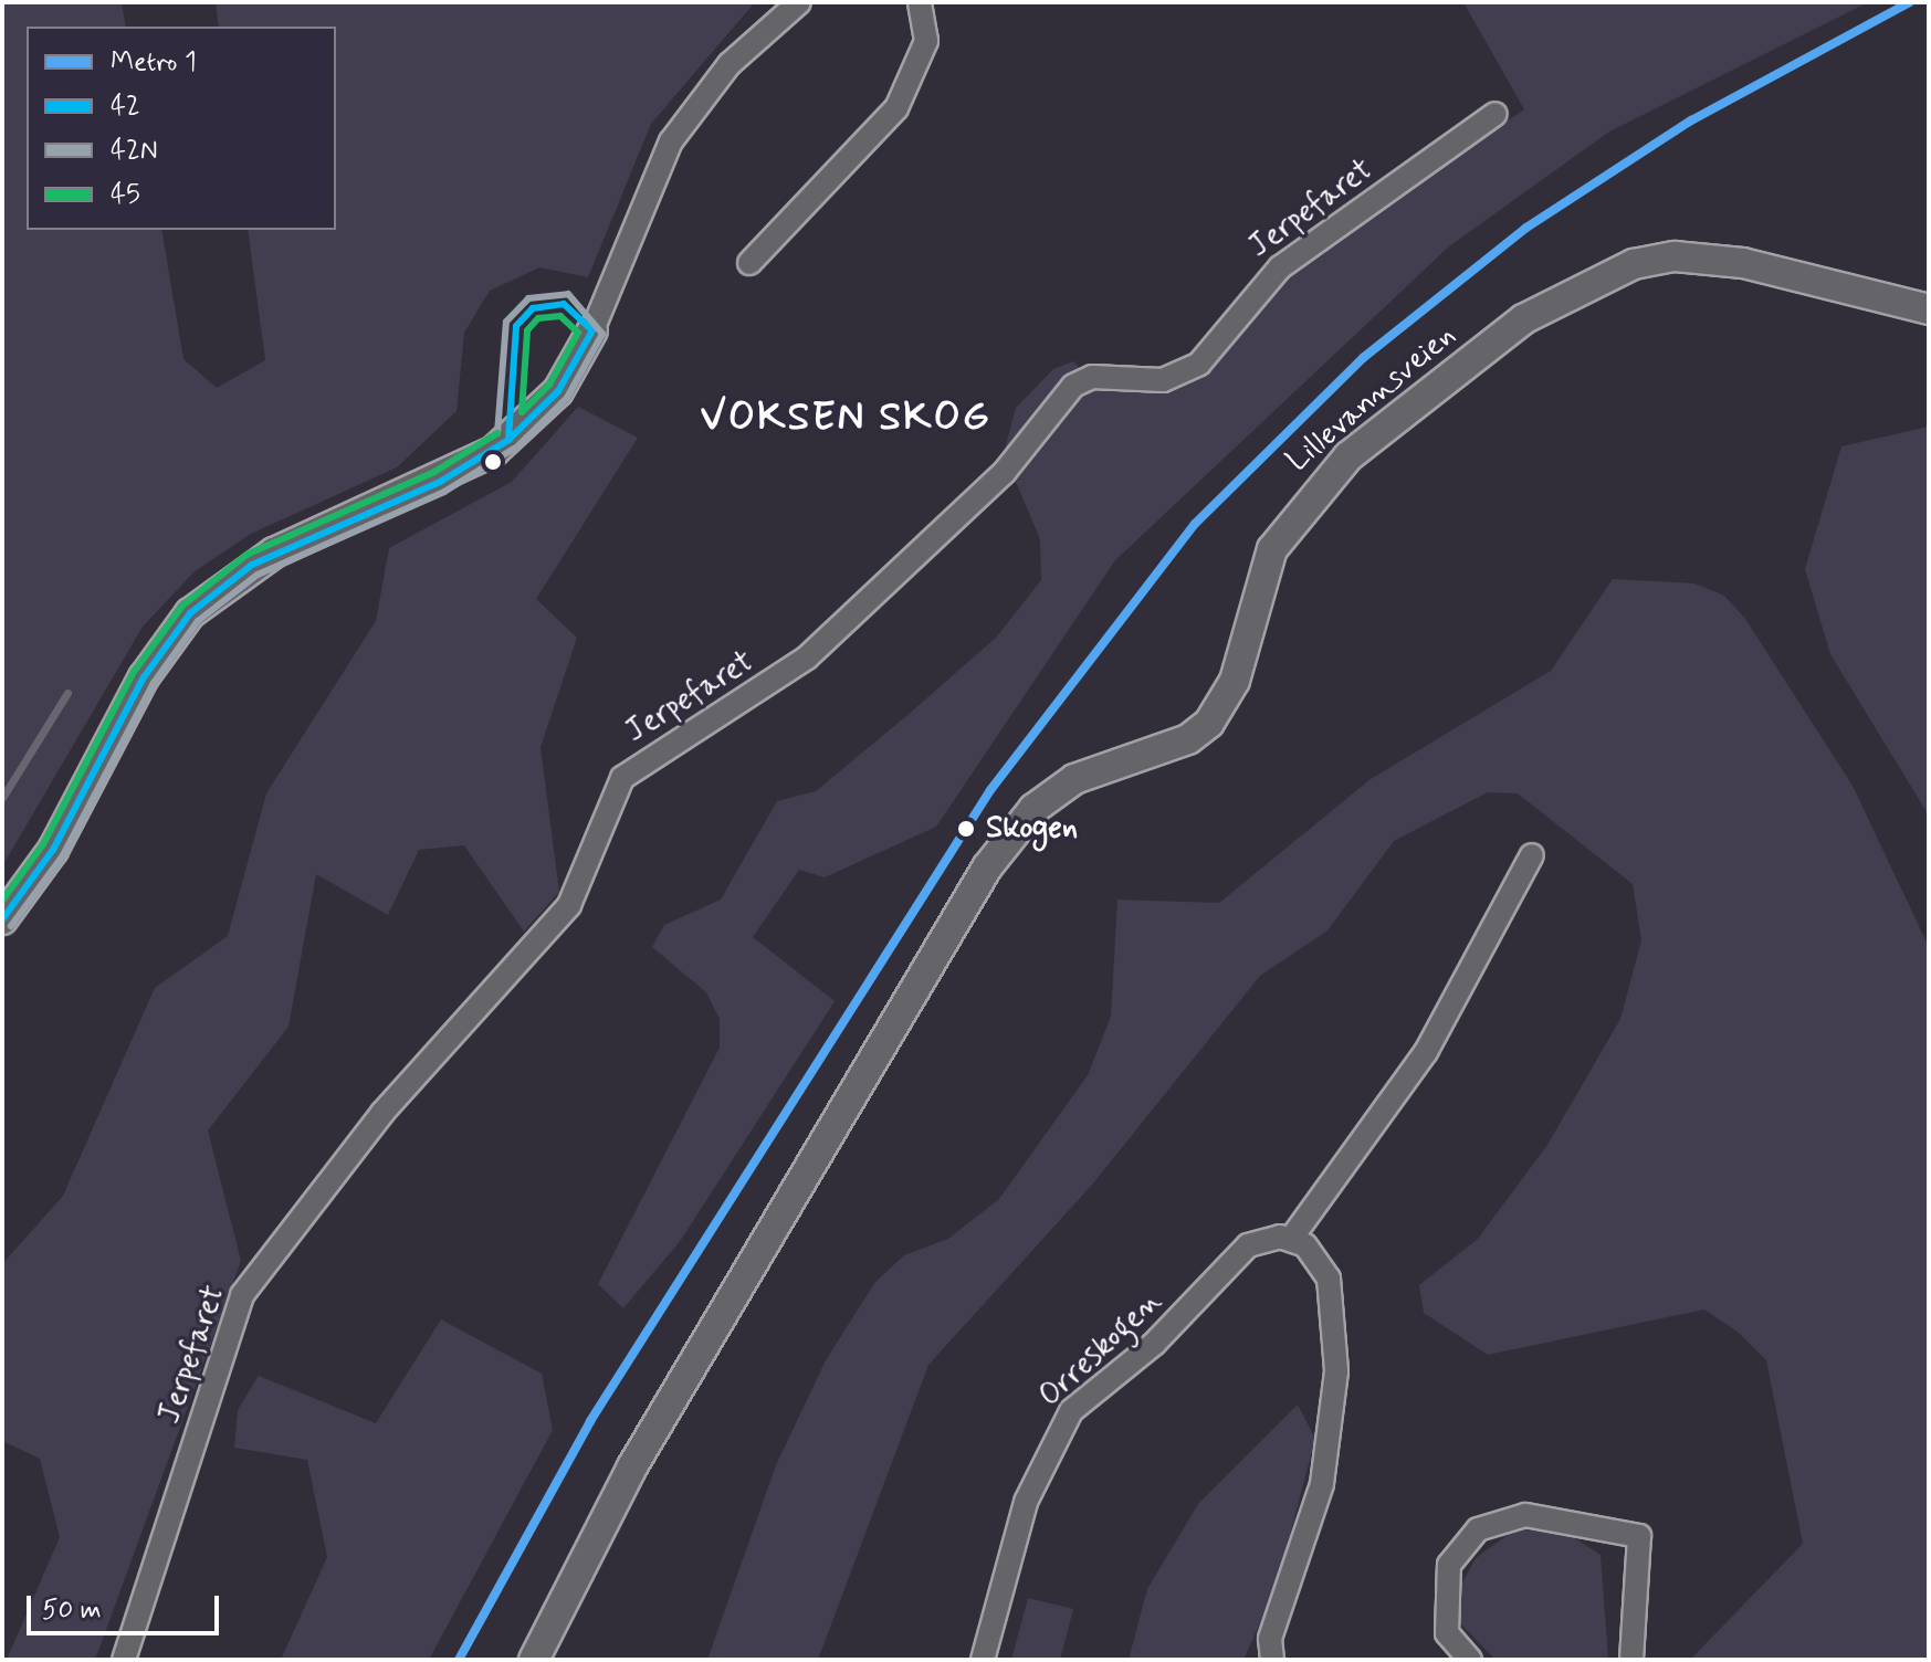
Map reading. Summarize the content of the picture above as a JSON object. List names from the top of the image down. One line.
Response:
{"streets":{"street":["Jerpefaret","Lillevannsveien","Orreskogen"]},"districts":["VOKSEN SKOG"],"places":["Skogen"],"lines":["metro line 1","transit line 42N","transit line 42","transit line 45"],"legend":["Metro 1","42","42N","45"],"scale_bar":"50 m"}
